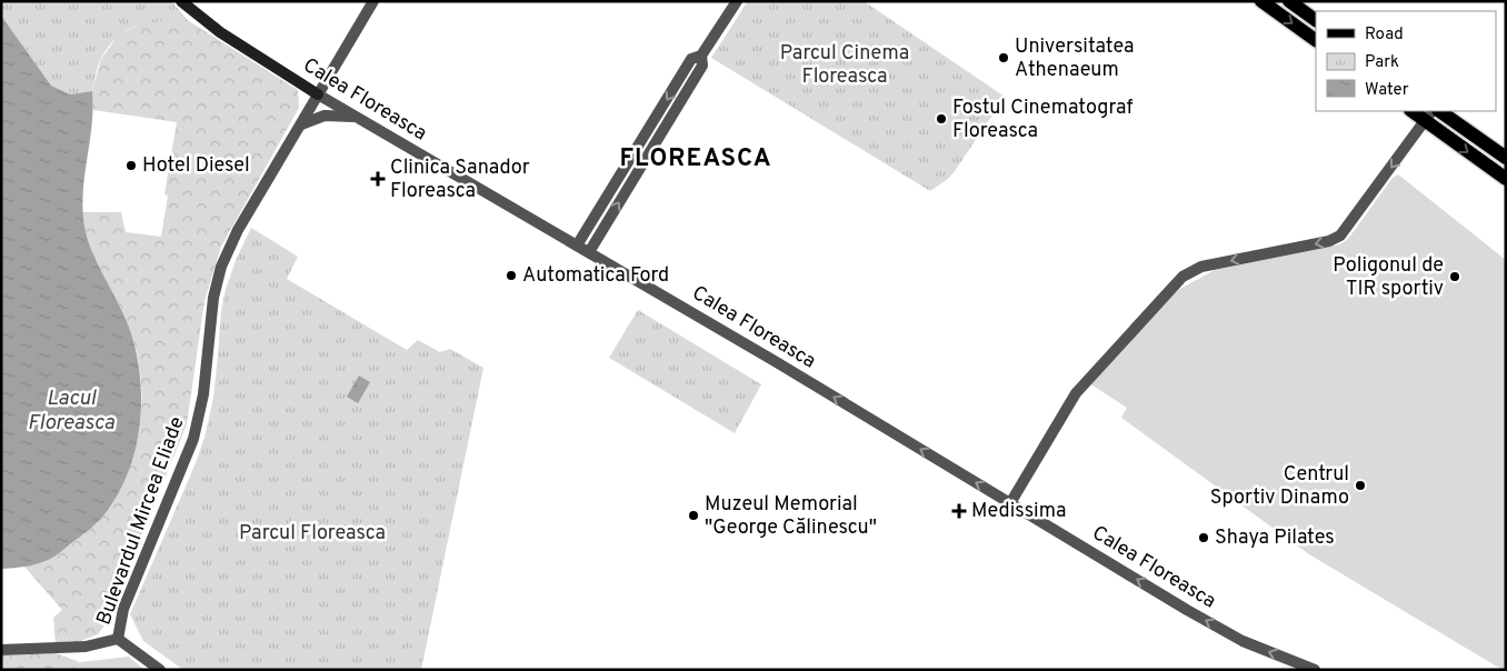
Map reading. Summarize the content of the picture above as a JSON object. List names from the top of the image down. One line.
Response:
{"streets":{"main road":["Calea Floreasca"],"street":["Bulevardul Mircea Eliade"]},"crossings":[["Calea Floreasca","Bulevardul Mircea Eliade"]],"one_way":["Calea Floreasca"],"districts":["FLOREASCA"],"water":["Lacul Floreasca"],"parks":["Parcul Cinema Floreasca","Parcul Floreasca"],"places":{"other":["Universitatea Athenaeum","Fostul Cinematograf Floreasca","Hotel Diesel","Automatica Ford","Poligonul de TIR sportiv","Centrul Sportiv Dinamo","Muzeul Memorial \"George Călinescu\"","Shaya Pilates"],"health":["Clinica Sanador Floreasca","Medissima"]},"legend":["Road","Park","Water"]}
